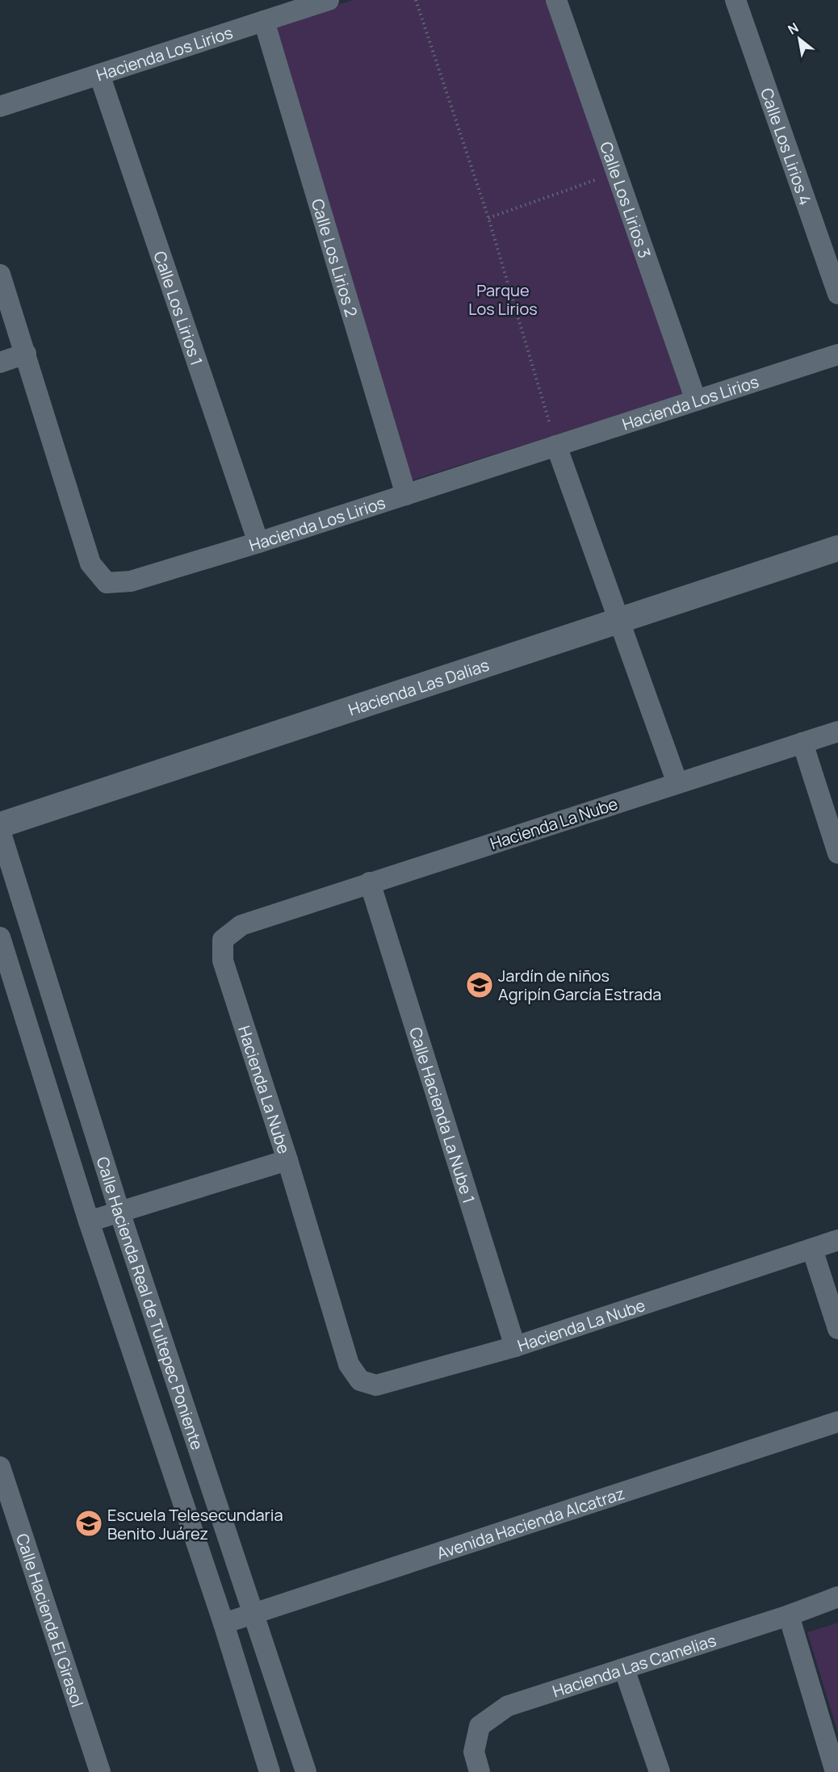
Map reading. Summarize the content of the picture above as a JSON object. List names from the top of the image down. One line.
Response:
{"streets":{"street":["Hacienda Los Lirios","Calle Los Lirios 4","Calle Los Lirios 3","Calle Los Lirios 2","Calle Los Lirios 1","Hacienda Las Dalias","Hacienda La Nube","Calle Hacienda La Nube 1","Calle Hacienda Real de Tultepec Poniente","Avenida Hacienda Alcatraz","Calle Hacienda El Girasol","Hacienda Las Camelias"]},"crossings":[["Hacienda Los Lirios","Calle Los Lirios 3"],["Hacienda Los Lirios","Calle Los Lirios 2"],["Hacienda Los Lirios","Calle Los Lirios 1"],["Hacienda La Nube","Calle Hacienda La Nube 1"],["Calle Hacienda Real de Tultepec Poniente","Avenida Hacienda Alcatraz"]],"parks":["Parque Los Lirios"],"places":{"school or university":["Jardín de niños Agripín García Estrada","Escuela Telesecundaria Benito Juárez"]},"north":"top left"}
